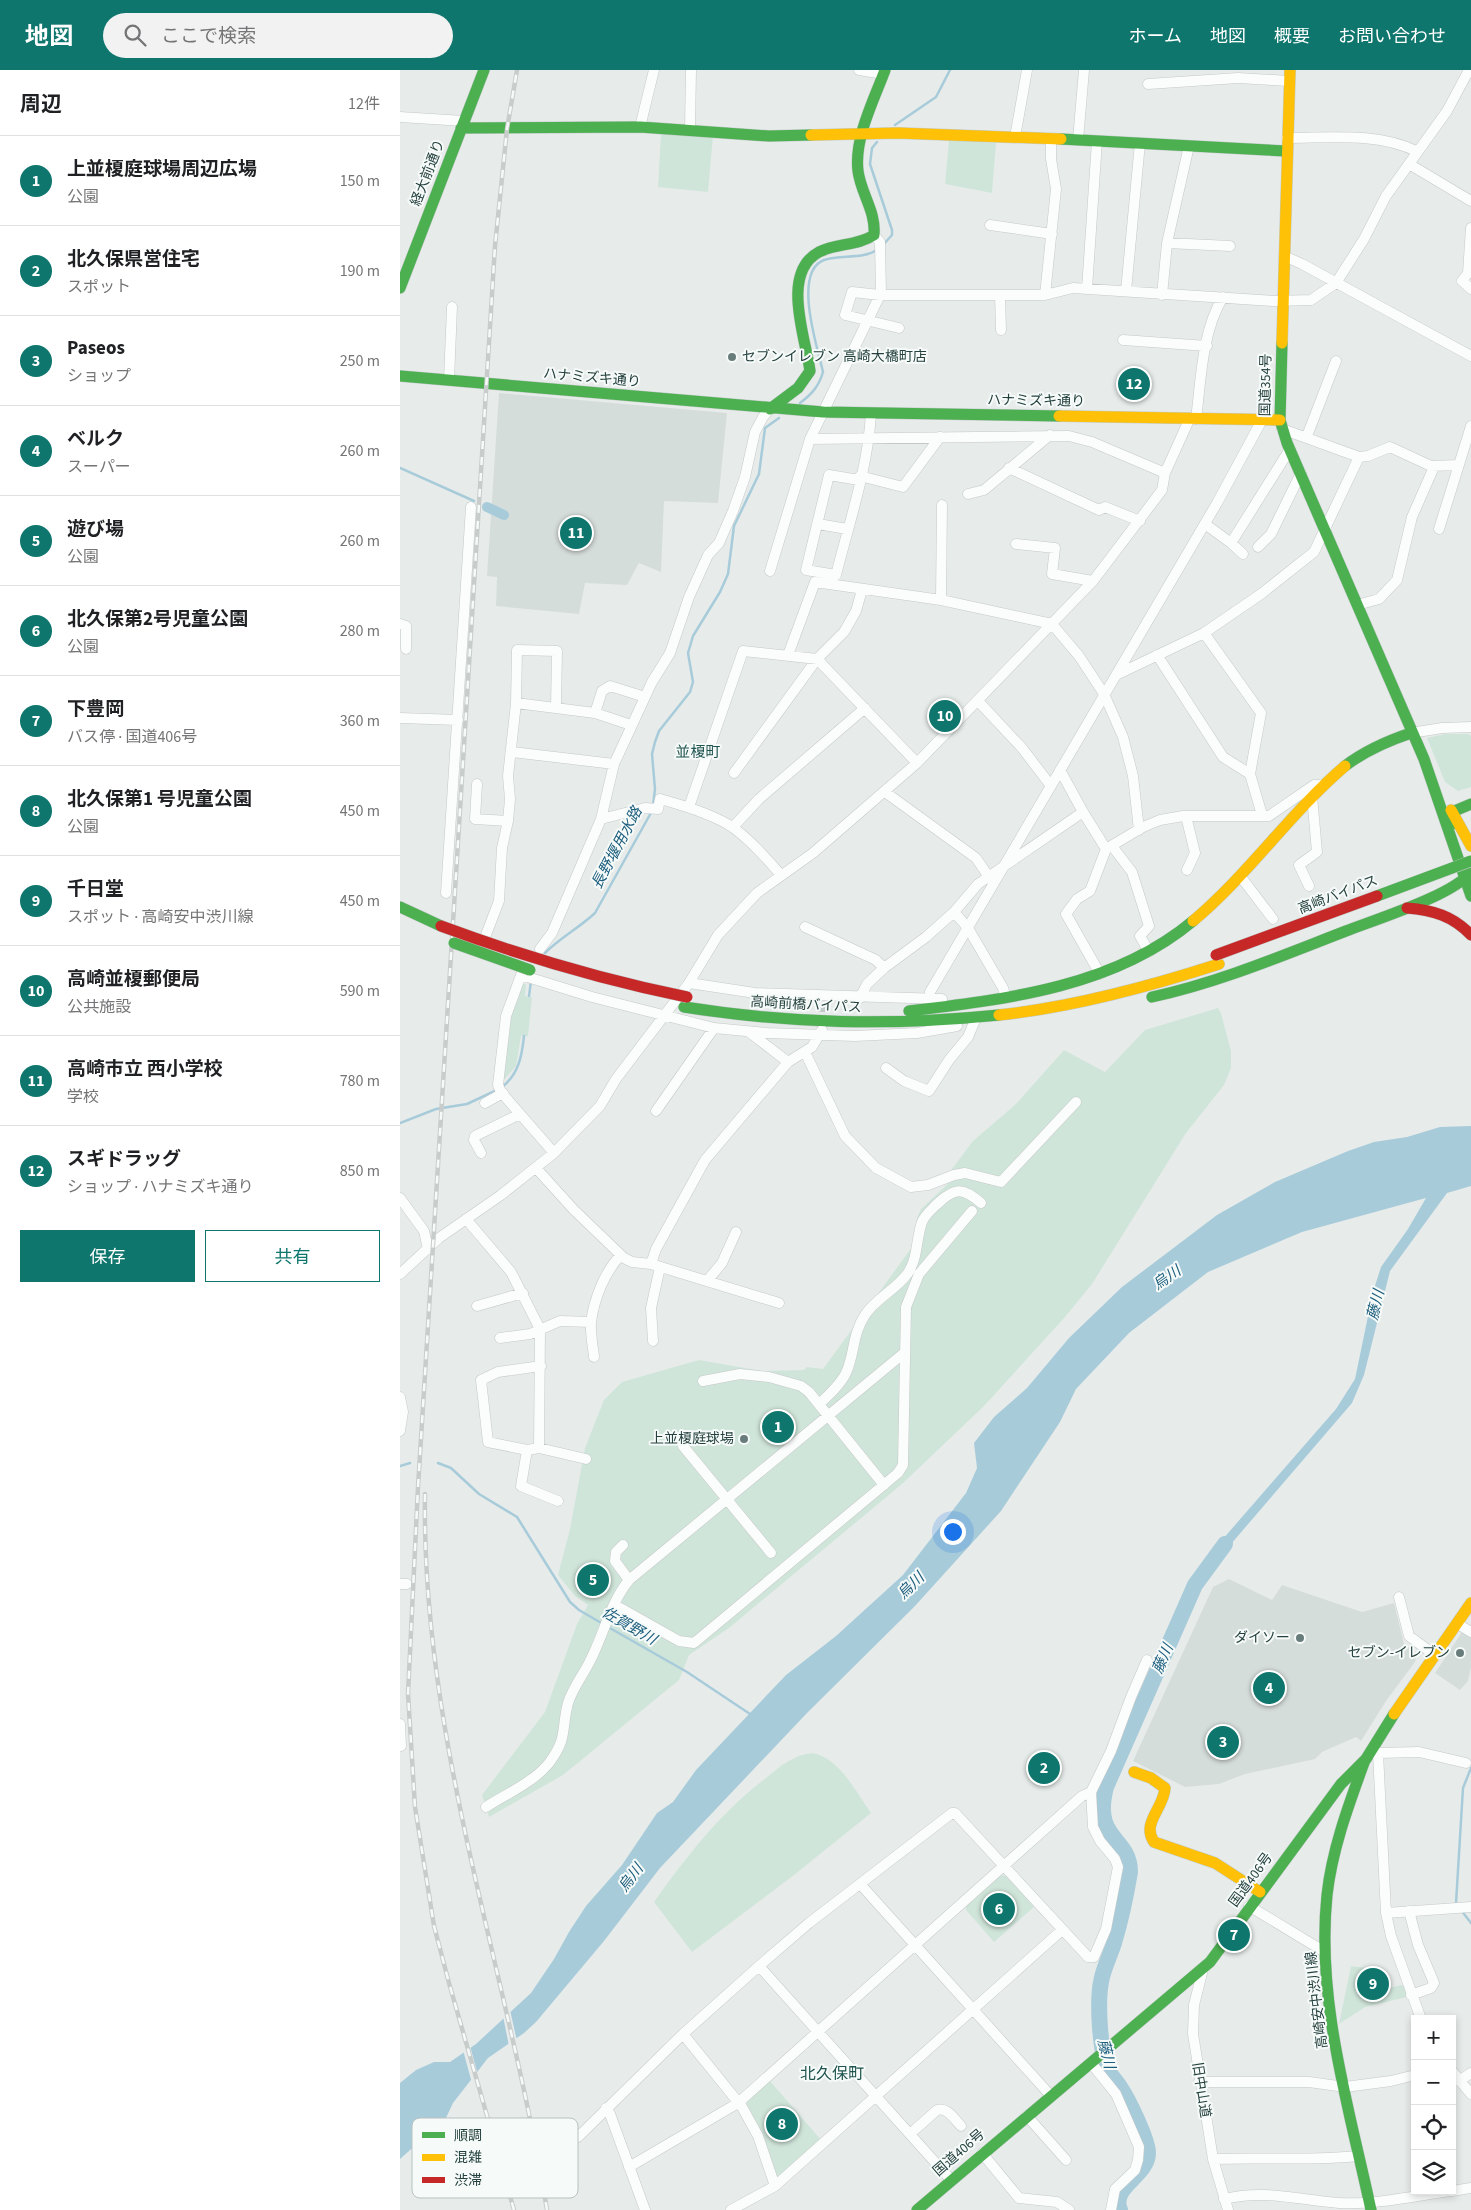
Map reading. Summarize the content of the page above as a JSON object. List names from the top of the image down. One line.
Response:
{"streets":{"main road":["経大前通り","ハナミズキ通り","国道354号","高崎バイパス","高崎前橋バイパス","国道406号","高崎安中渋川線"],"street":["旧中山道"]},"crossings":[["ハナミズキ通り","国道354号"],["高崎バイパス","高崎前橋バイパス"],["国道406号","高崎安中渋川線"],["国道406号","旧中山道"]],"districts":["並榎町","北久保町"],"water":["長野堰用水路","烏川","藤川","佐賀野川"],"places":["セブンイレブン 高崎大橋町店","上並榎庭球場","ダイソー","セブン-イレブン"],"legend":["順調","混雑","渋滞"],"page":{"header":"地図","search":"ここで検索","nav":["ホーム","地図","概要","お問い合わせ"],"heading":["周辺","12件"],"list":[{"mark":"1","name":"上並榎庭球場周辺広場","note":"公園","value":"150 m"},{"mark":"2","name":"北久保県営住宅","note":"スポット","value":"190 m"},{"mark":"3","name":"Paseos","note":"ショップ","value":"250 m"},{"mark":"4","name":"ベルク","note":"スーパー","value":"260 m"},{"mark":"5","name":"遊び場","note":"公園","value":"260 m"},{"mark":"6","name":"北久保第2号児童公園","note":"公園","value":"280 m"},{"mark":"7","name":"下豊岡","note":"バス停 · 国道406号","value":"360 m"},{"mark":"8","name":"北久保第1 号児童公園","note":"公園","value":"450 m"},{"mark":"9","name":"千日堂","note":"スポット · 高崎安中渋川線","value":"450 m"},{"mark":"10","name":"高崎並榎郵便局","note":"公共施設","value":"590 m"},{"mark":"11","name":"高崎市立 西小学校","note":"学校","value":"780 m"},{"mark":"12","name":"スギドラッグ","note":"ショップ · ハナミズキ通り","value":"850 m"}],"pins":["12","11","10","1","5","4","3","2","6","7","9","8"],"buttons":["保存","共有"],"map_buttons":["+","−"]}}
